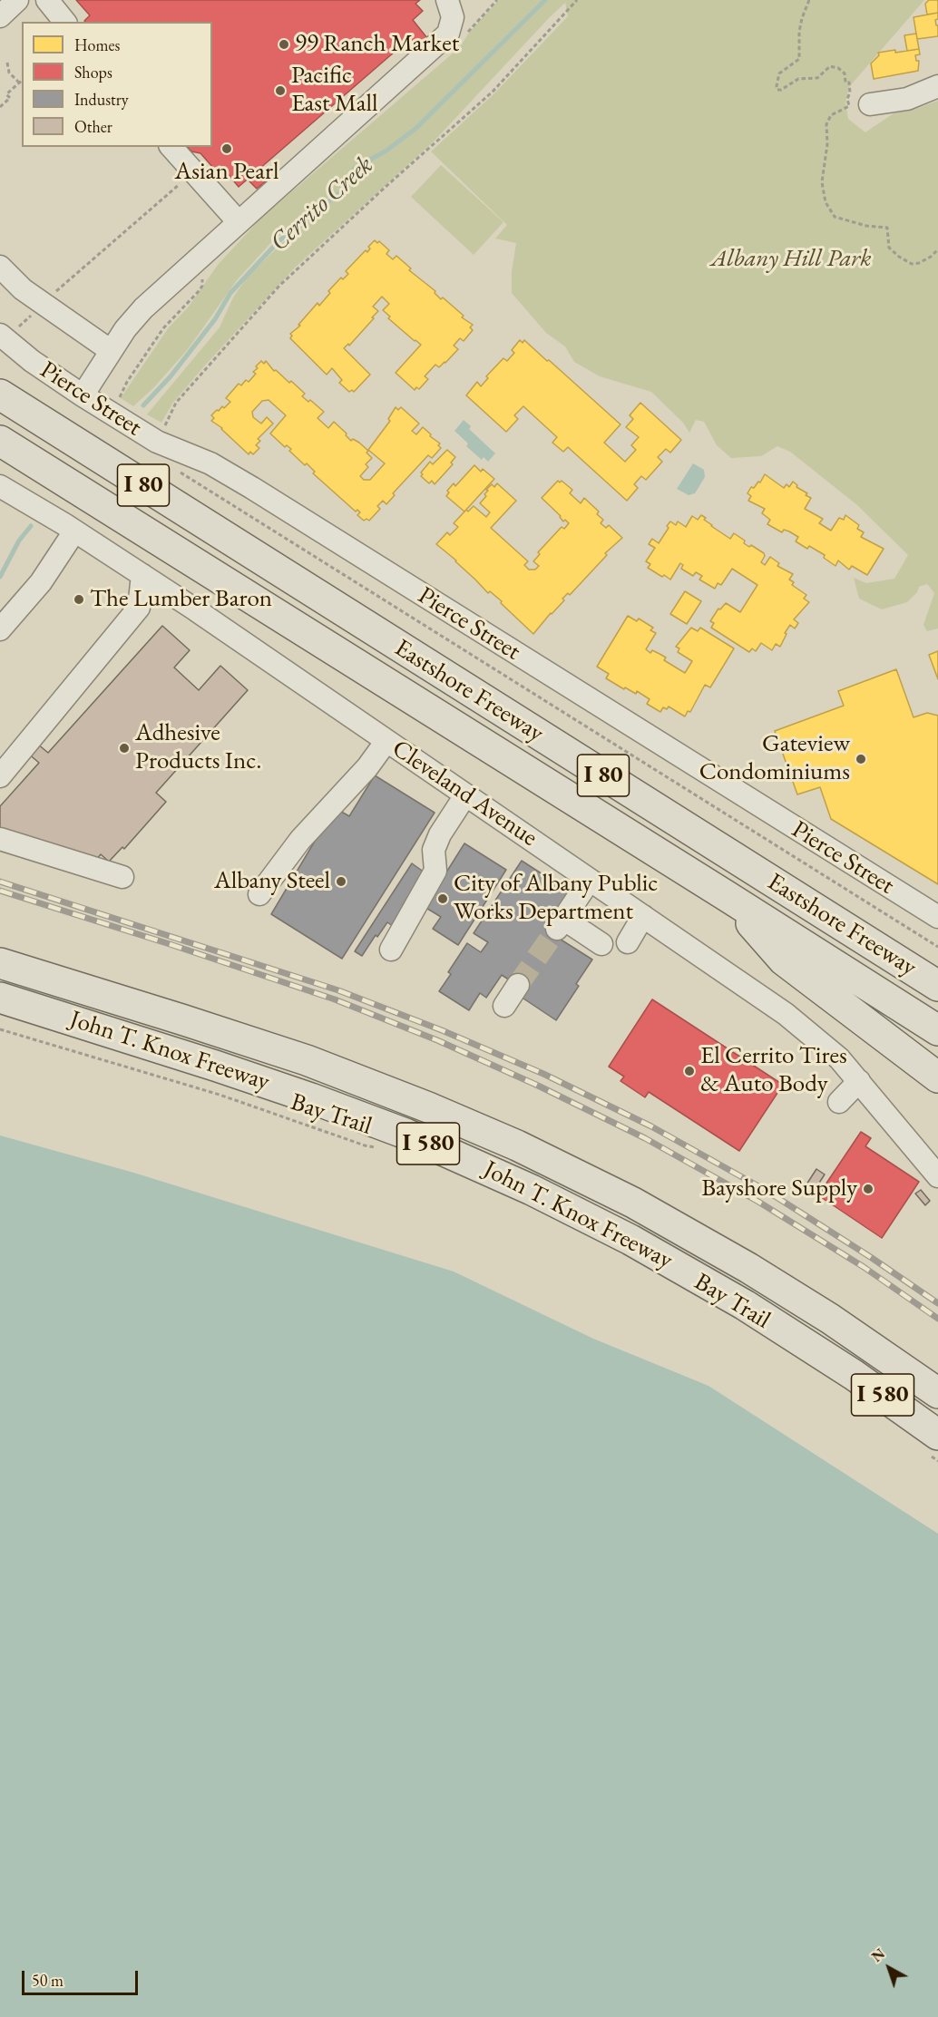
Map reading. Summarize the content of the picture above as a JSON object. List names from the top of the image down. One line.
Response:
{"streets":{"highway":["I 80","Eastshore Freeway","John T. Knox Freeway","I 580"],"street":["Pierce Street","Cleveland Avenue"],"path":["Bay Trail"]},"water":["Cerrito Creek"],"parks":["Albany Hill Park"],"places":["99 Ranch Market","Pacific East Mall","Asian Pearl","The Lumber Baron","Adhesive Products Inc.","Gateview Condominiums","Albany Steel","City of Albany Public Works Department","El Cerrito Tires & Auto Body","Bayshore Supply"],"legend":["Homes","Shops","Industry","Other"],"scale_bar":"50 m","north":"top left"}
